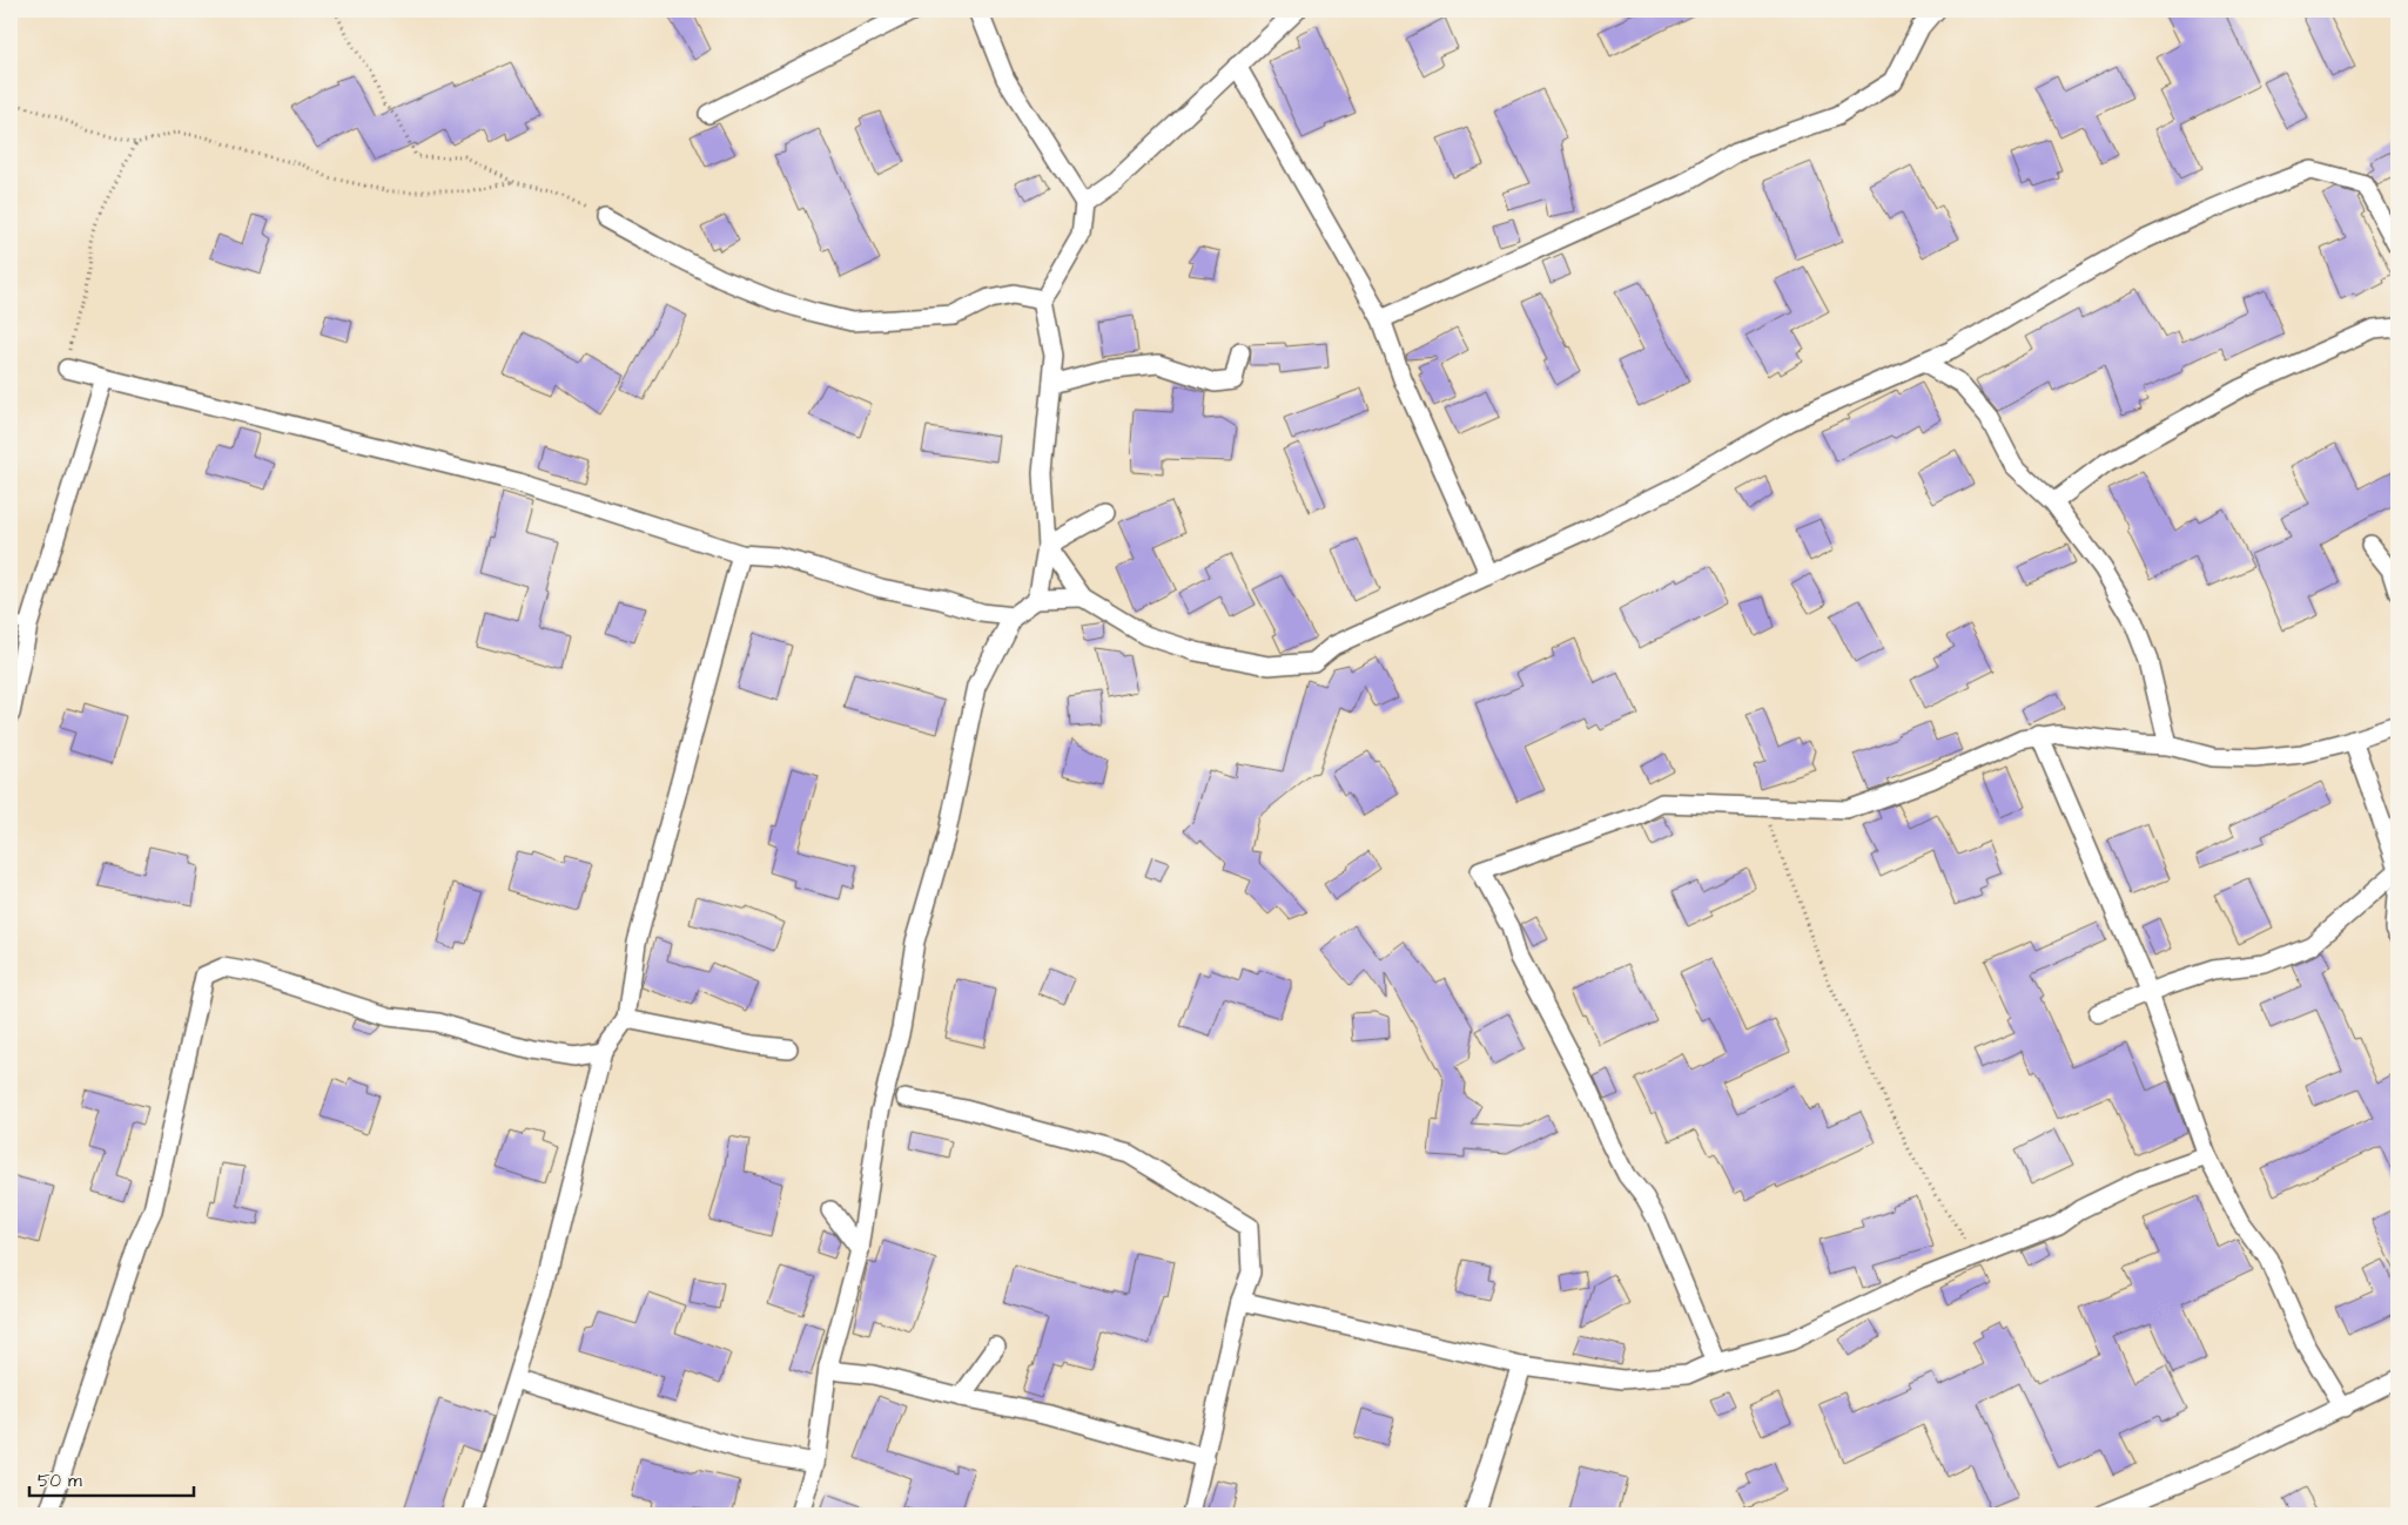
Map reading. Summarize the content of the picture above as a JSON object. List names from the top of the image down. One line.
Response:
{"scale_bar":"50 m"}
